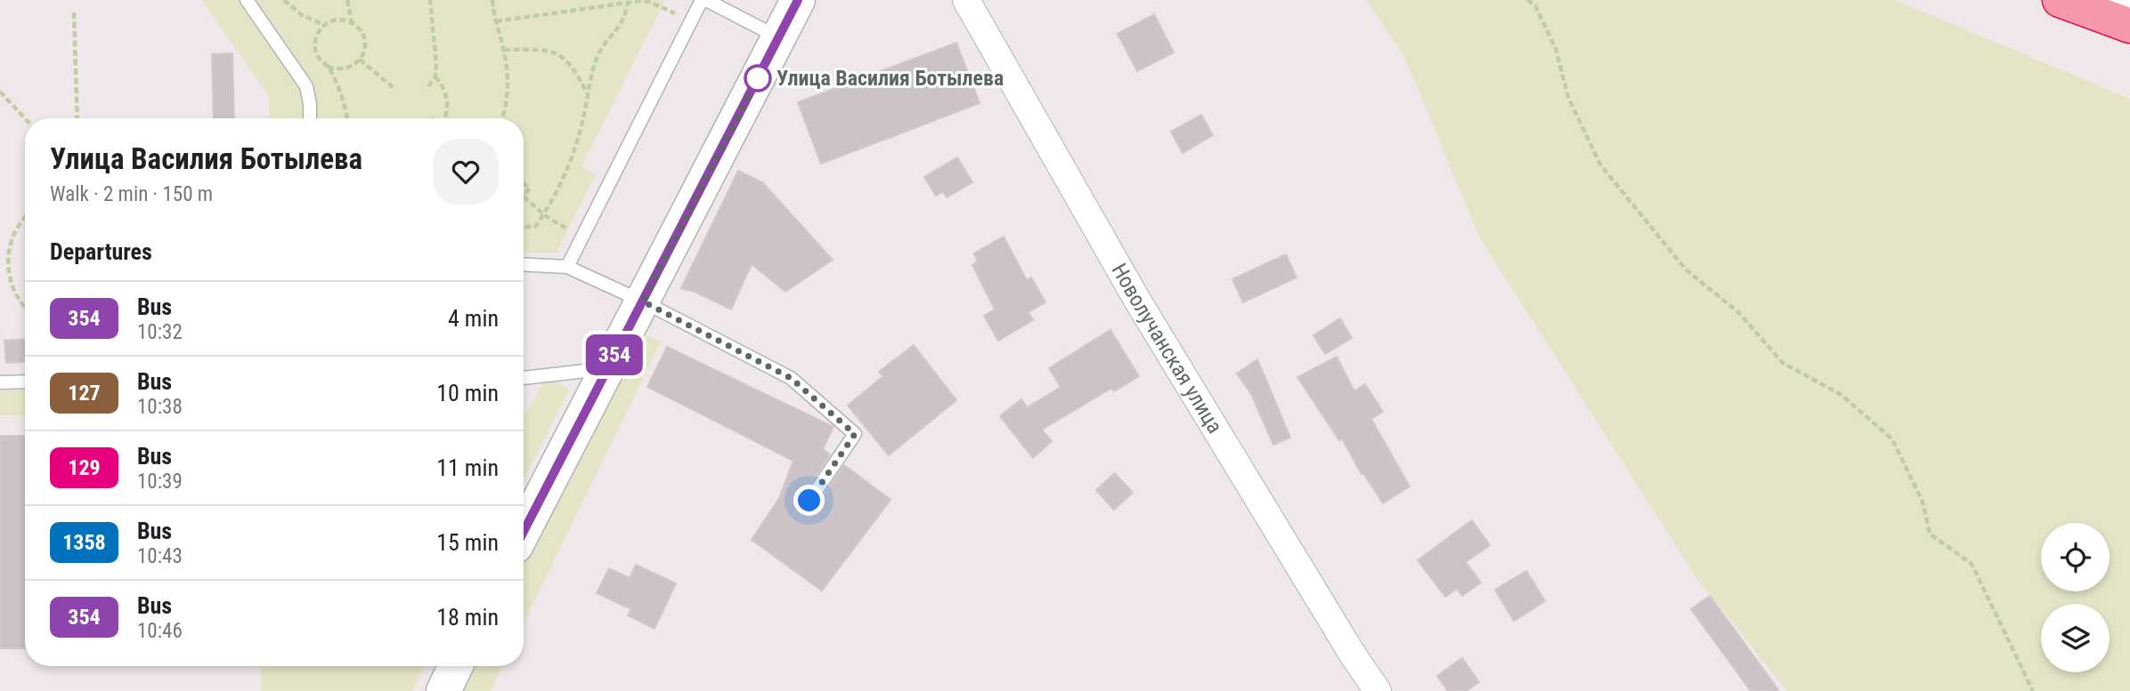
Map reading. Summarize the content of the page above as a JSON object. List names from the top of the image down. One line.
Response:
{"streets":{"street":["Новолучанская улица"]},"places":["Улица Василия Ботылева"],"lines":["bus line 354"],"page":{"on_map":"354","heading":[["Улица Василия Ботылева","Walk · 2 min · 150 m"],"Departures"],"list":[{"mark":"354","name":"Bus","note":"10:32","value":"4 min"},{"mark":"127","name":"Bus","note":"10:38","value":"10 min"},{"mark":"129","name":"Bus","note":"10:39","value":"11 min"},{"mark":"1358","name":"Bus","note":"10:43","value":"15 min"},{"mark":"354","name":"Bus","note":"10:46","value":"18 min"}]}}
